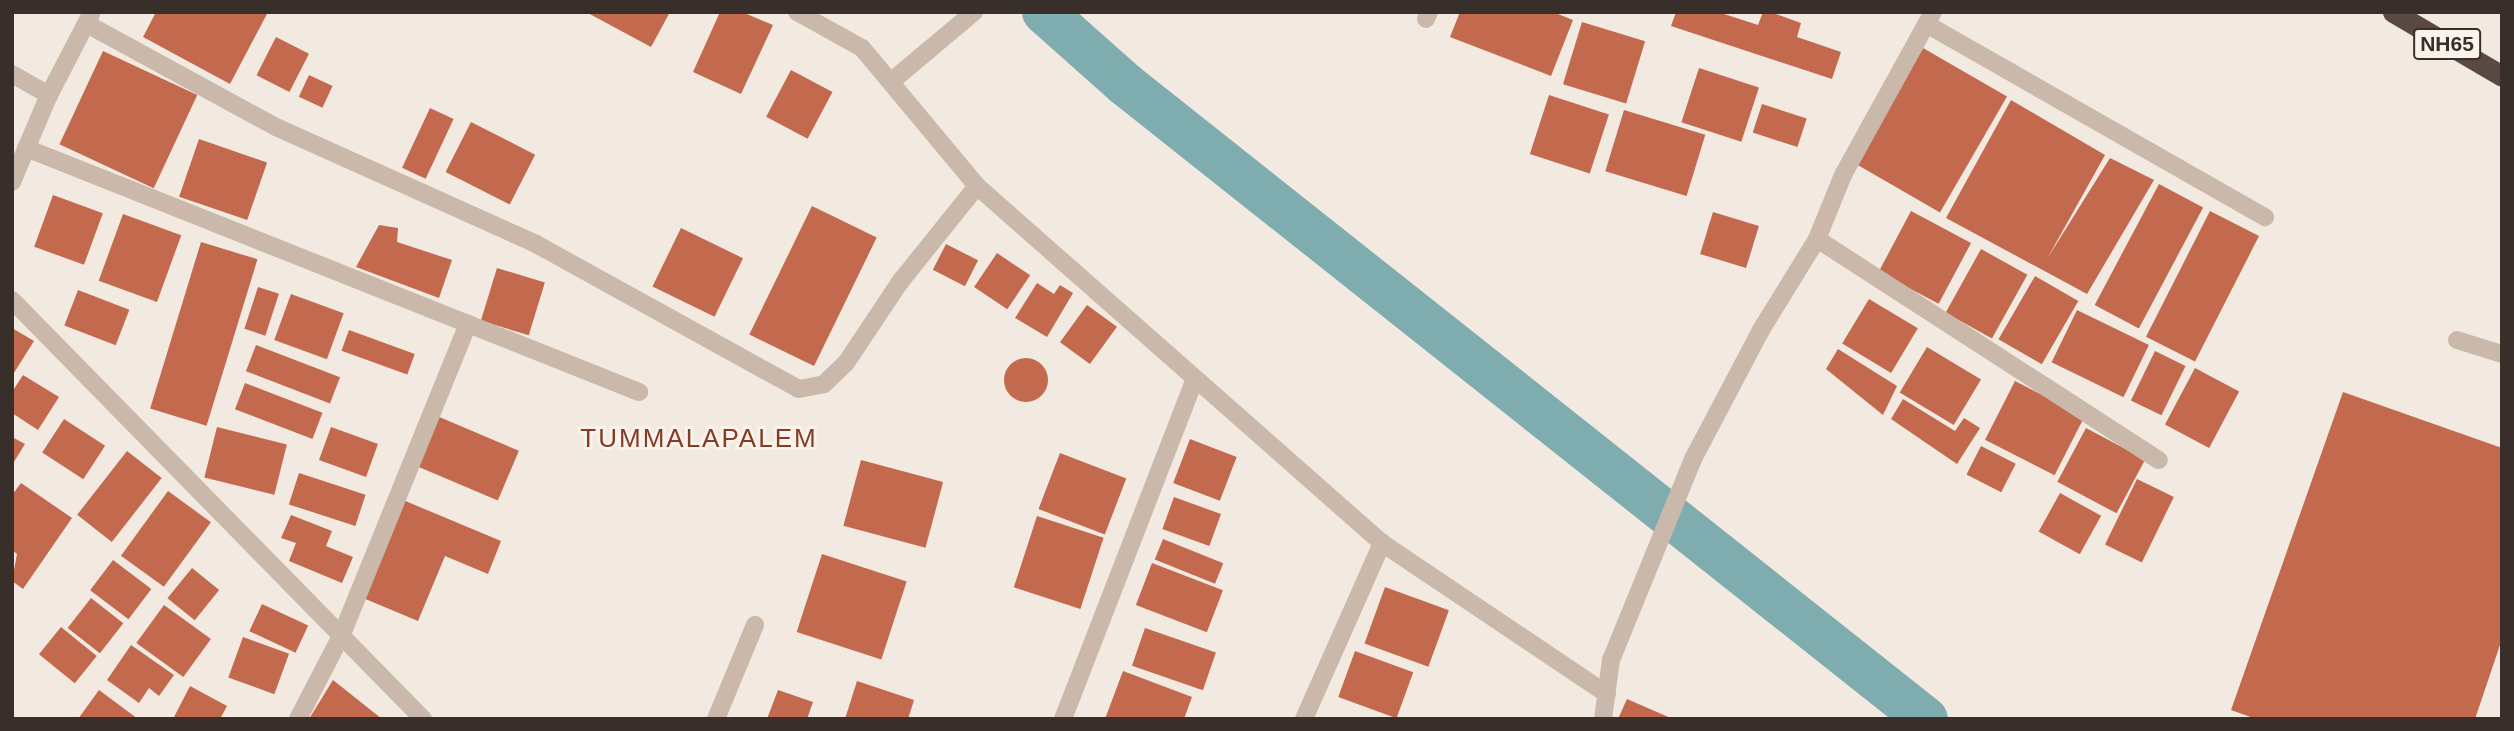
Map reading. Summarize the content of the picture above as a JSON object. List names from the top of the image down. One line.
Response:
{"streets":{"highway":["NH65"]},"districts":["TUMMALAPALEM"]}
